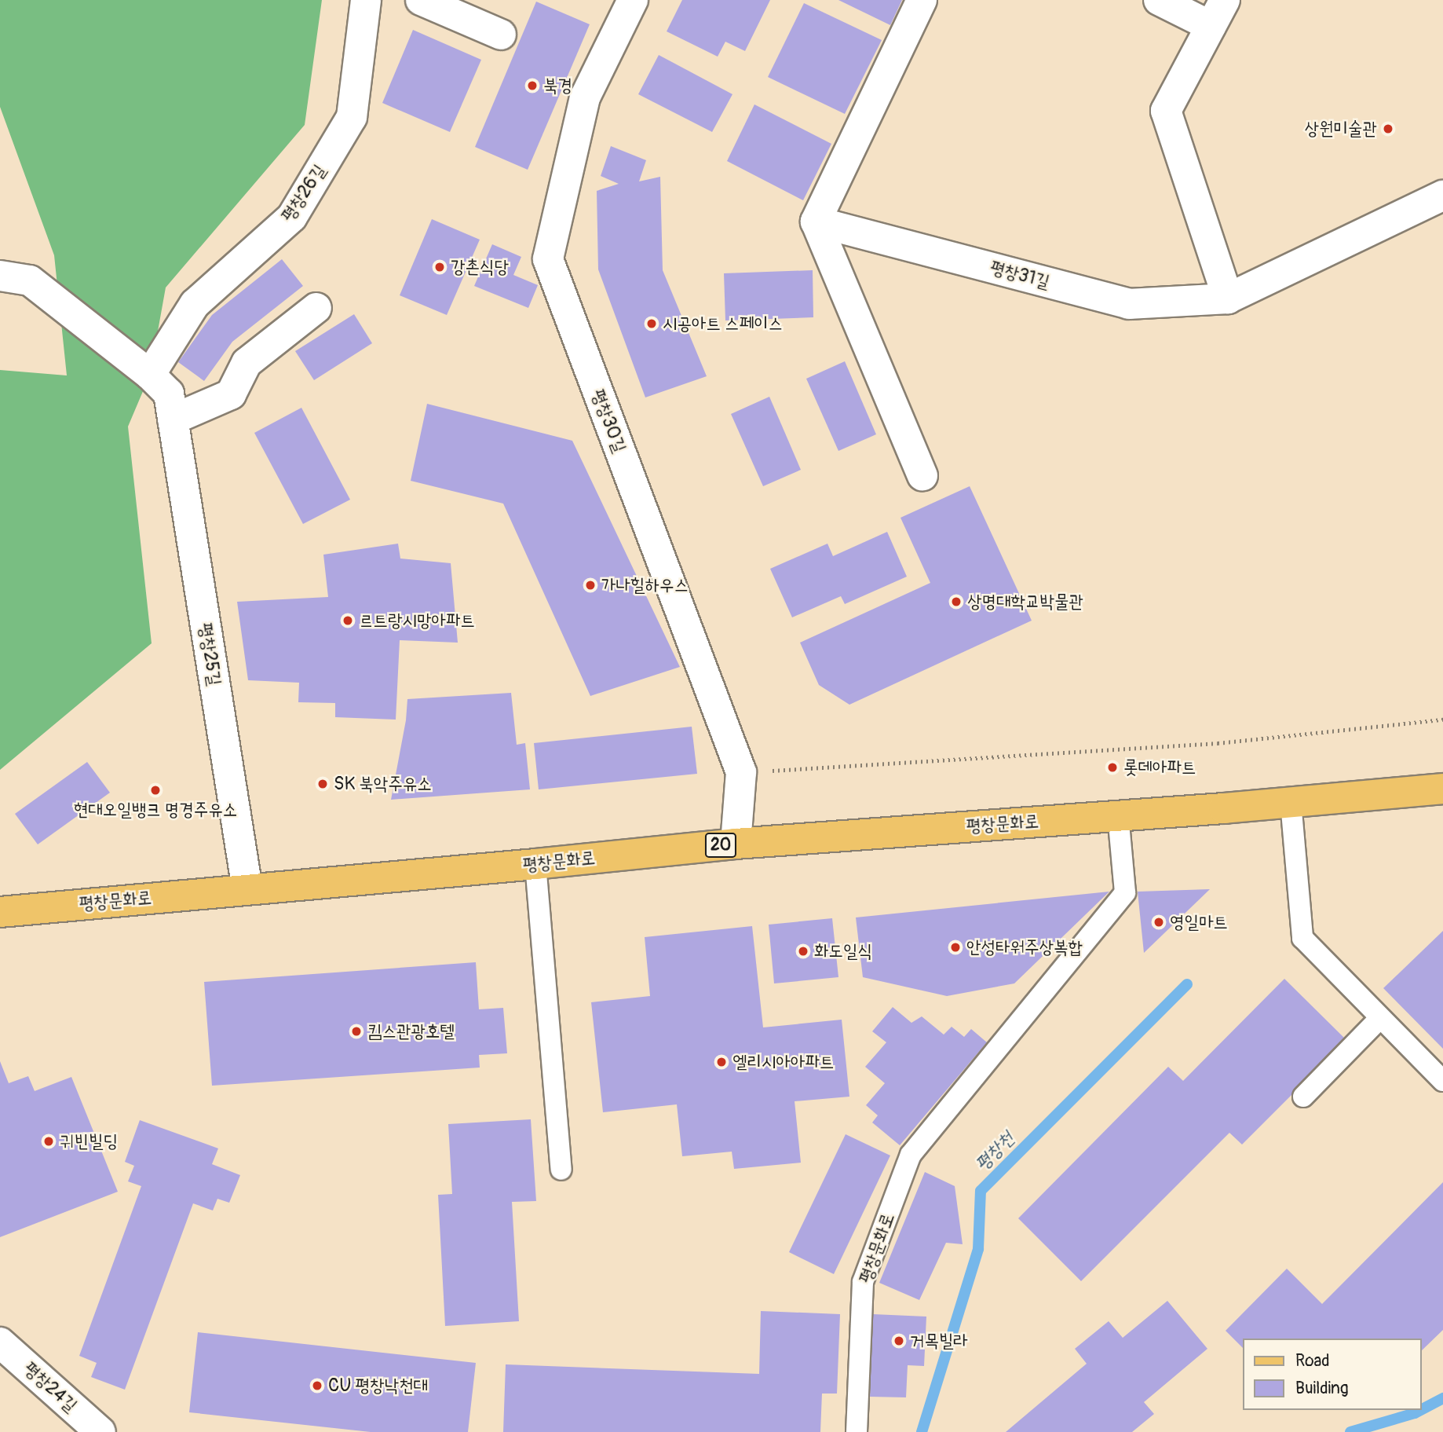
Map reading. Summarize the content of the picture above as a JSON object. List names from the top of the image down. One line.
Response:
{"streets":{"main road":["평창문화로","20"],"street":["평창26길","평창31길","평창30길","평창25길","평창24길"]},"crossings":[["평창26길","평창25길"],["평창30길","평창문화로"],["평창25길","평창문화로"]],"water":["평창천"],"places":["북경","상원미술관","강촌식당","시공아트 스페이스","가나힐하우스","상명대학교박물관","르트랑시망아파트","롯데아파트","SK 북악주유소","현대오일뱅크 명경주유소","영일마트","안성타워주상복합","화도일식","킴스관광호텔","엘리시아아파트","귀빈빌딩","거목빌라","CU 평창낙천대"],"legend":["Road","Building"]}
